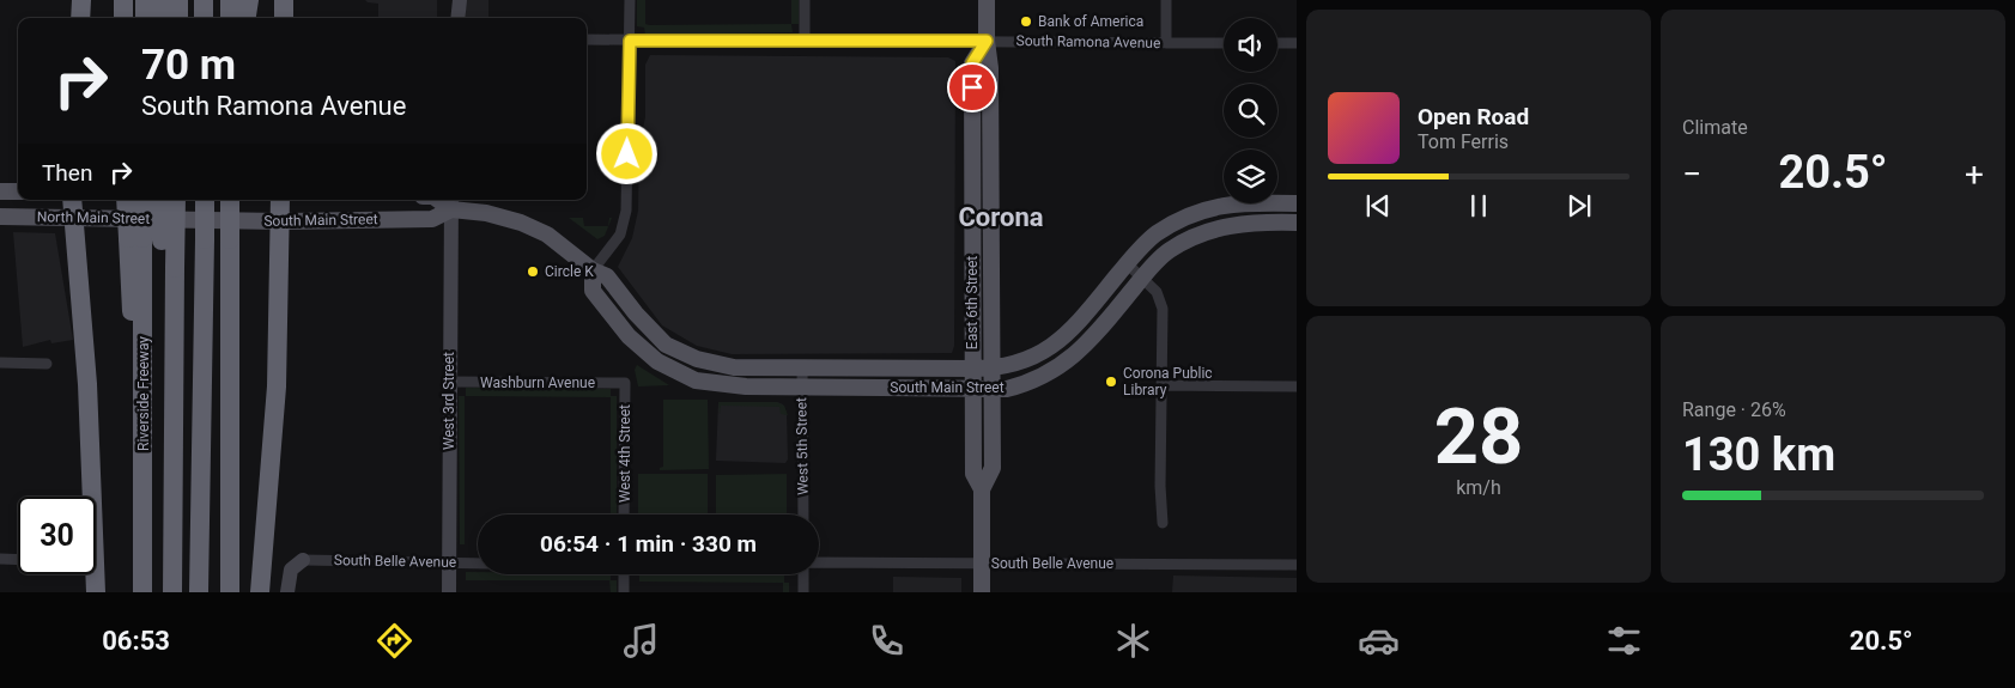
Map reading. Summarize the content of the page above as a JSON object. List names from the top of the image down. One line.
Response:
{"streets":{"highway":["Riverside Freeway"],"main road":["North Main Street","South Main Street","East 6th Street"],"street":["South Ramona Avenue","Washburn Avenue","West 3rd Street","West 5th Street","West 4th Street","South Belle Avenue"]},"crossings":[["South Ramona Avenue","East 6th Street"],["North Main Street","South Main Street"],["South Main Street","East 6th Street"],["South Main Street","West 3rd Street"],["South Main Street","West 5th Street"],["Washburn Avenue","West 3rd Street"],["Washburn Avenue","West 4th Street"],["West 3rd Street","South Belle Avenue"]],"districts":["Corona"],"places":["Bank of America","Circle K","Corona Public Library"],"page":{"tile":["Climate",["28","km/h"],["Range · 26%","130 km"]],"turn":["70 m","South Ramona Avenue"],"song":["Open Road","Tom Ferris"],"then":"Then","heat":["−","20.5°","+"],"limit":"30","trip":"06:54 · 1 min · 330 m","tabs":["06:53","20.5°"]}}
